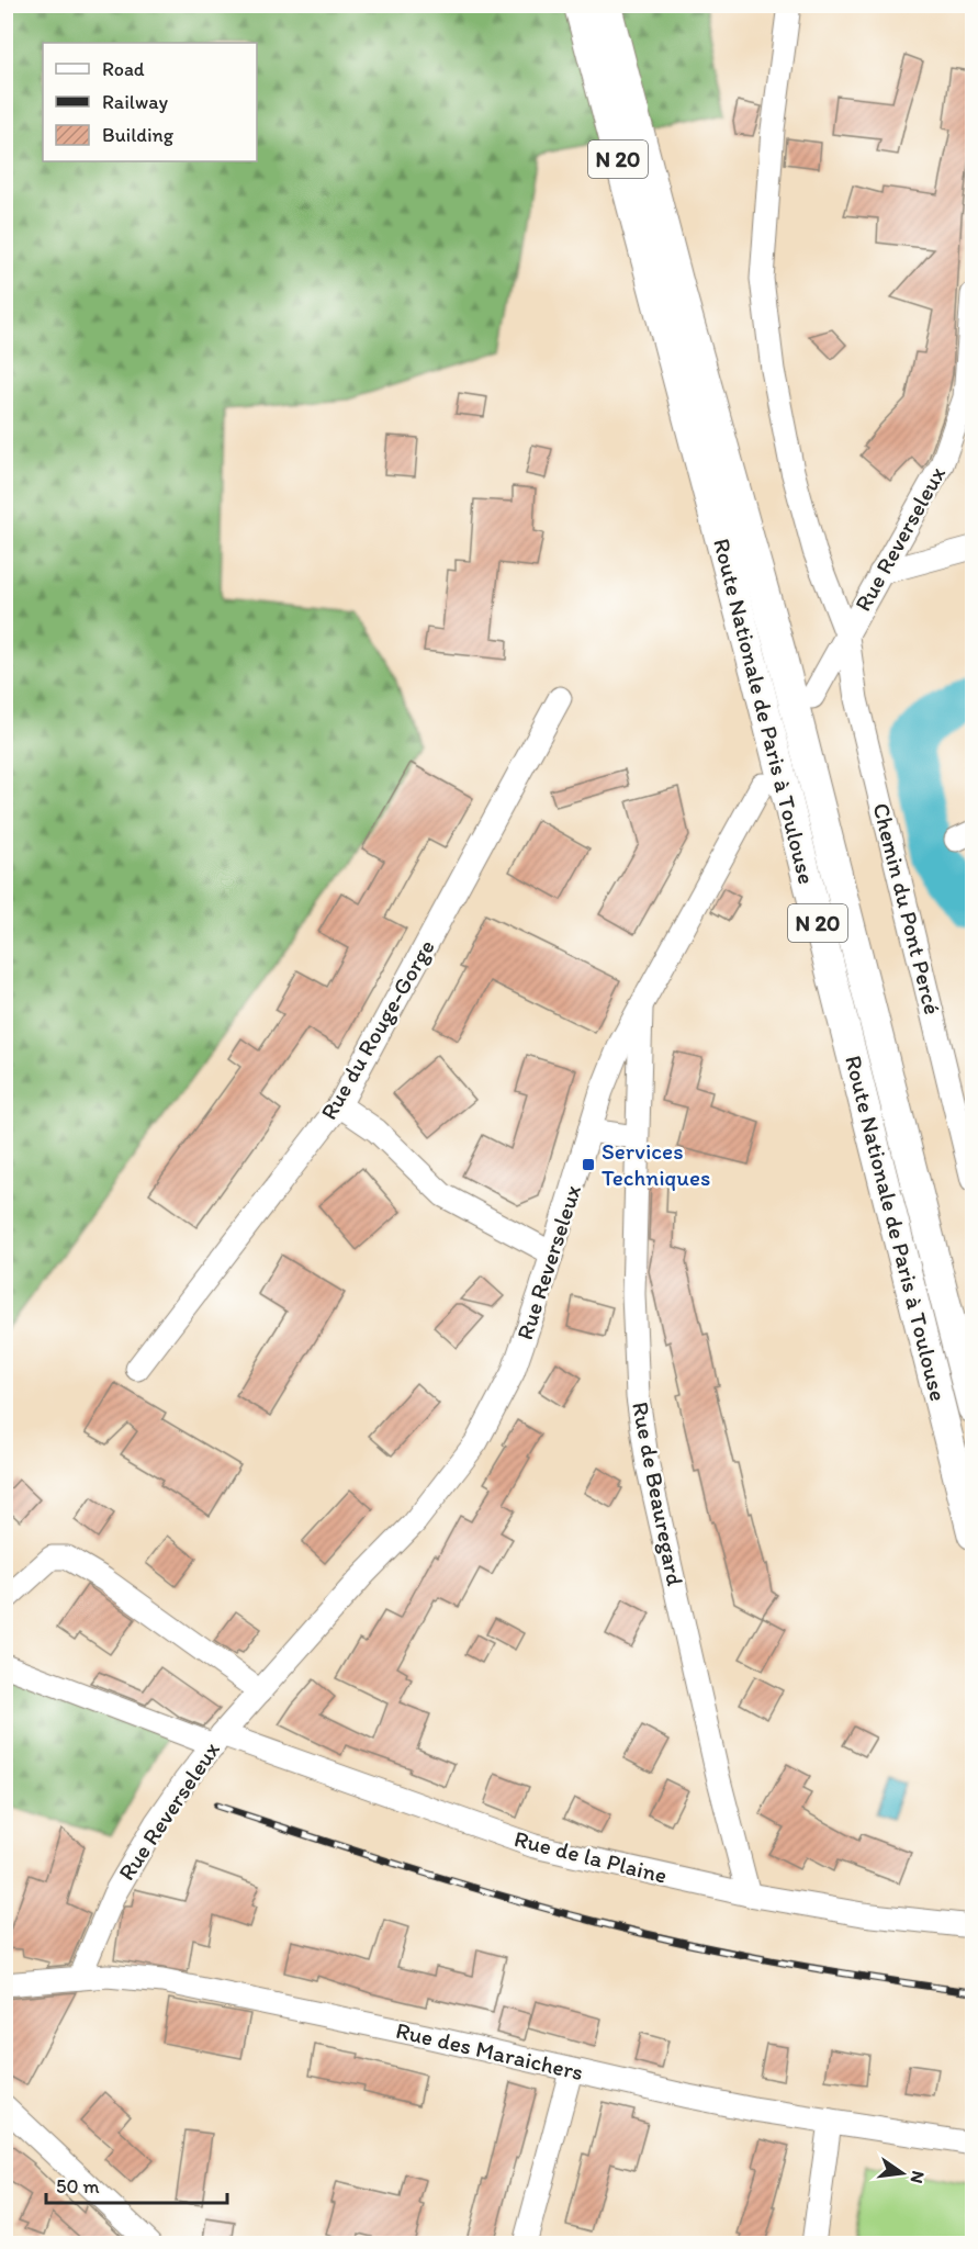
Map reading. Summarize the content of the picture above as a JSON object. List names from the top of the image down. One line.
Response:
{"streets":{"main road":["N 20","Route Nationale de Paris à Toulouse"],"street":["Rue Reverseleux","Chemin du Pont Percé","Rue du Rouge-Gorge","Rue de Beauregard","Rue de la Plaine","Rue des Maraichers"]},"crossings":[["Rue Reverseleux","Chemin du Pont Percé"],["Rue Reverseleux","Rue de Beauregard"],["Rue Reverseleux","Rue de la Plaine"],["Rue Reverseleux","Rue des Maraichers"],["Rue de Beauregard","Rue de la Plaine"]],"places":{"transit":["Services Techniques"]},"legend":["Road","Railway","Building"],"scale_bar":"50 m","north":"right"}
